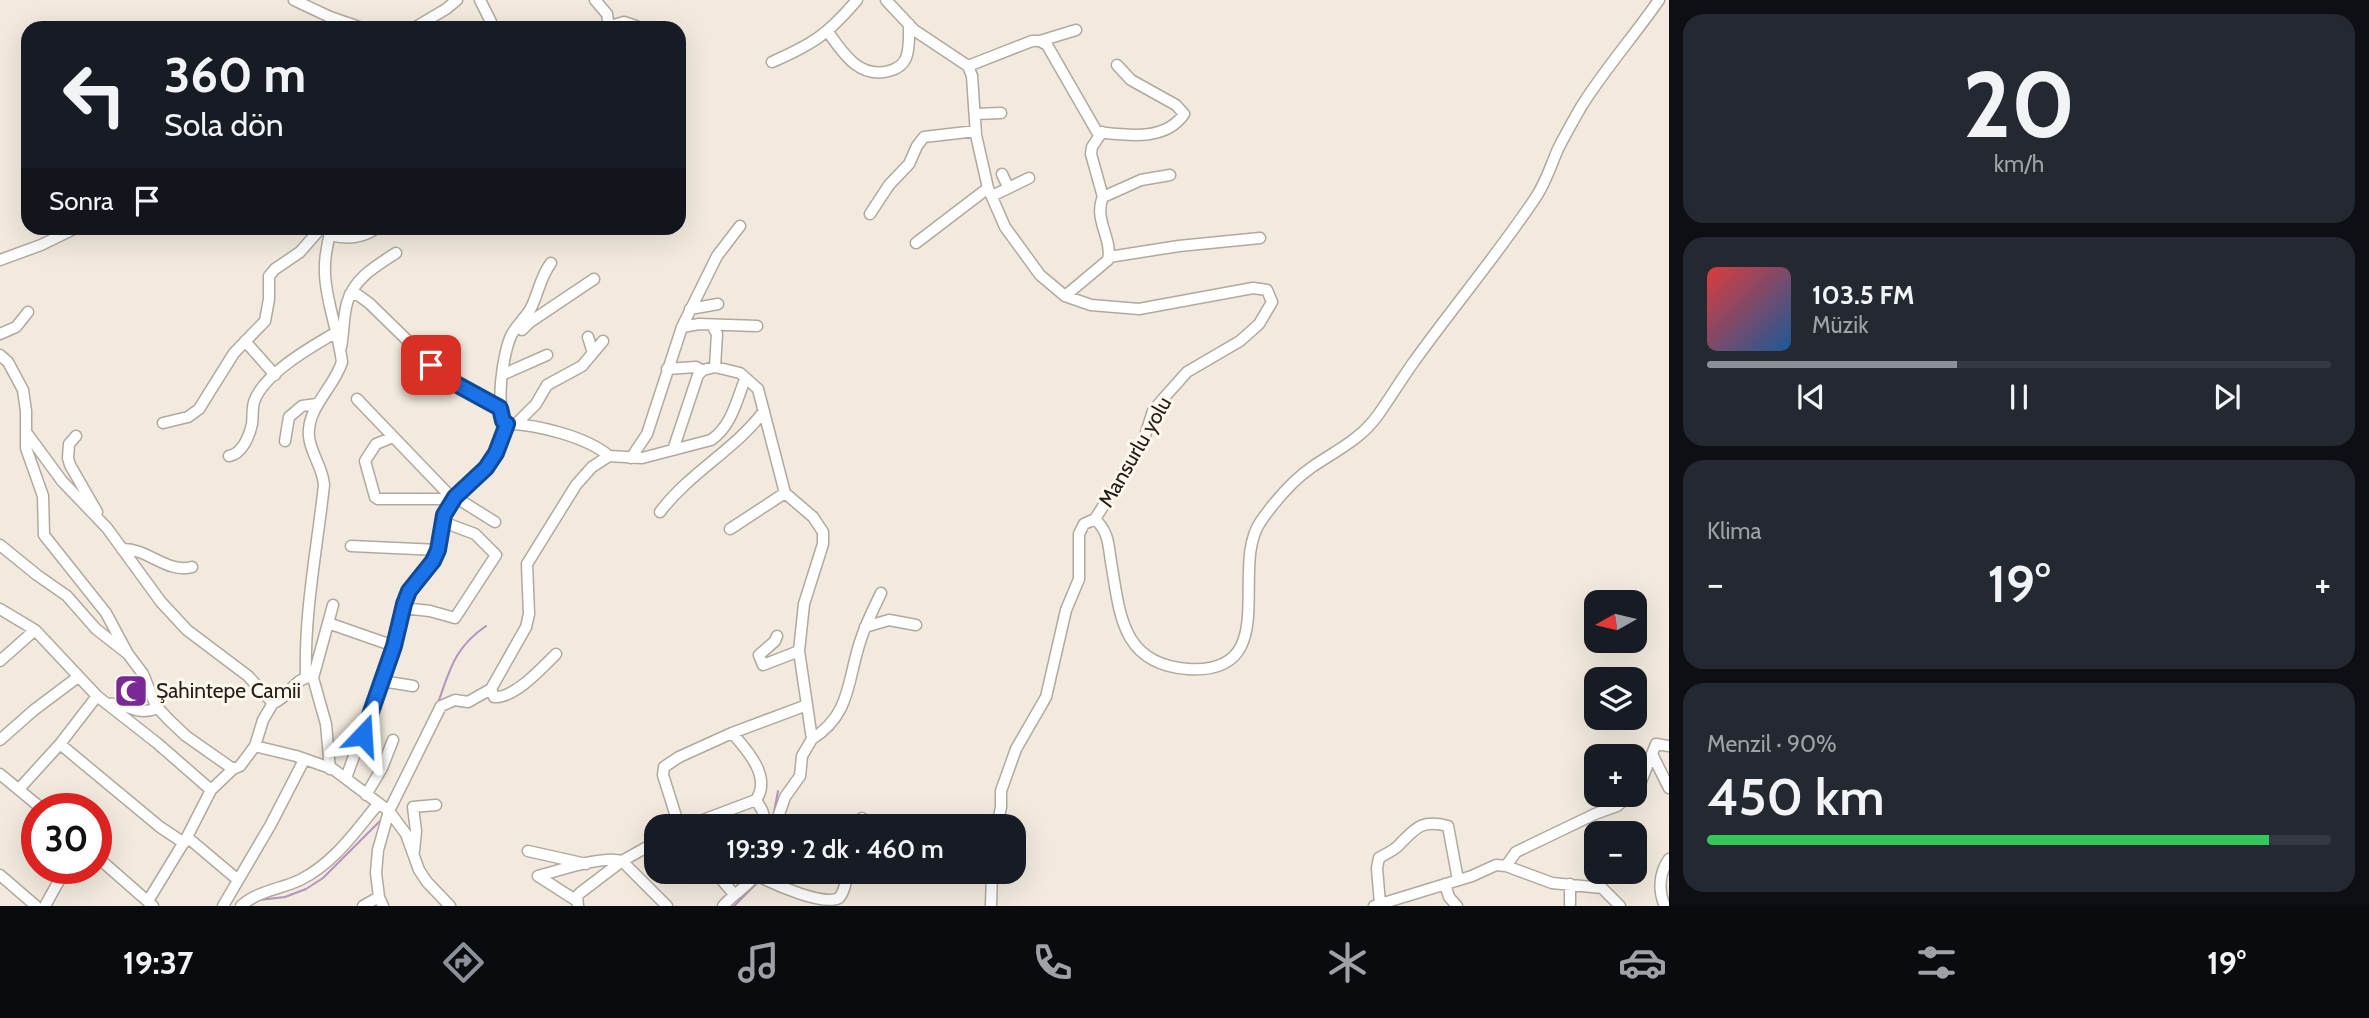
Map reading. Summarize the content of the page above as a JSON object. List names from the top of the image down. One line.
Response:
{"streets":{"street":["Mansurlu yolu"]},"places":{"mosque":["Şahintepe Camii"]},"north":"left","page":{"tile":[["20","km/h"],"Klima",["Menzil · 90%","450 km"]],"turn":["360 m","Sola dön"],"then":"Sonra","song":["103.5 FM","Müzik"],"heat":["−","19°","+"],"map_buttons":["+","−"],"limit":"30","trip":"19:39 · 2 dk · 460 m","tabs":["19:37","19°"]}}
